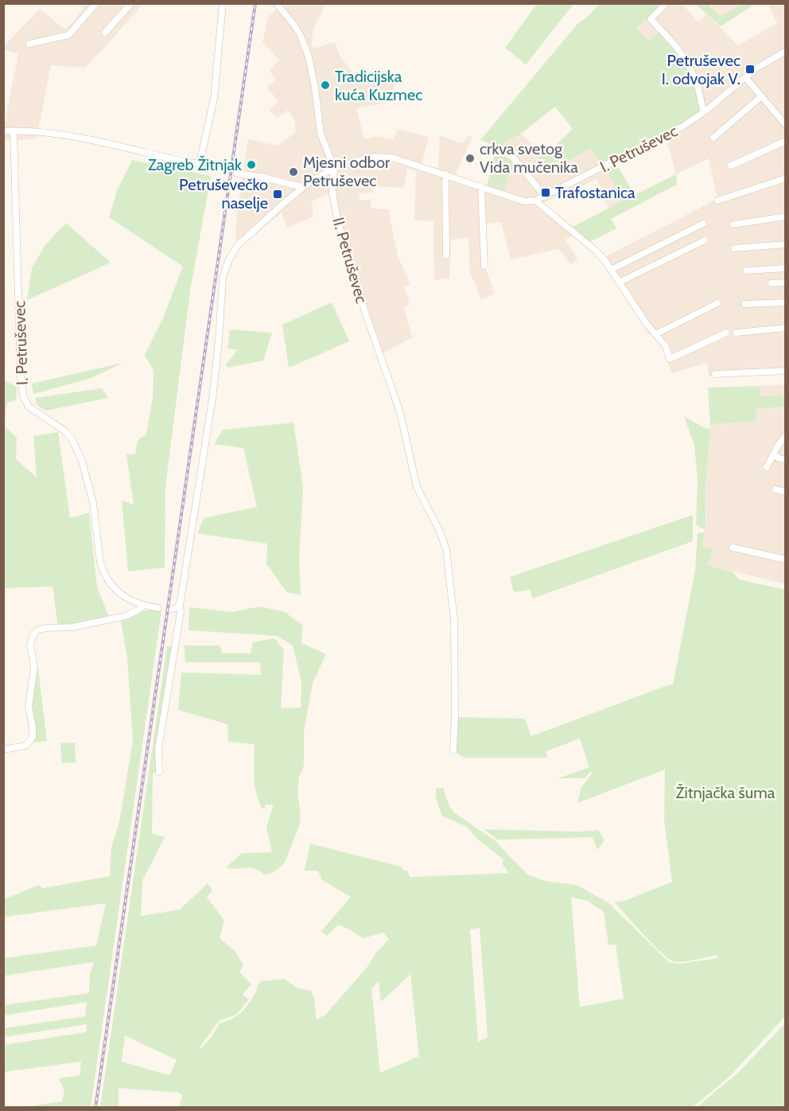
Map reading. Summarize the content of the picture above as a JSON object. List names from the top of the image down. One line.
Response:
{"streets":{"street":["I. Petruševec","II. Petruševec"]},"parks":["Žitnjačka šuma"],"places":{"transit":["Petruševec I. odvojak V.","Trafostanica","Petruševečko naselje"],"other":["Tradicijska kuća Kuzmec","crkva svetog Vida mučenika","Zagreb Žitnjak","Mjesni odbor Petruševec"]}}
